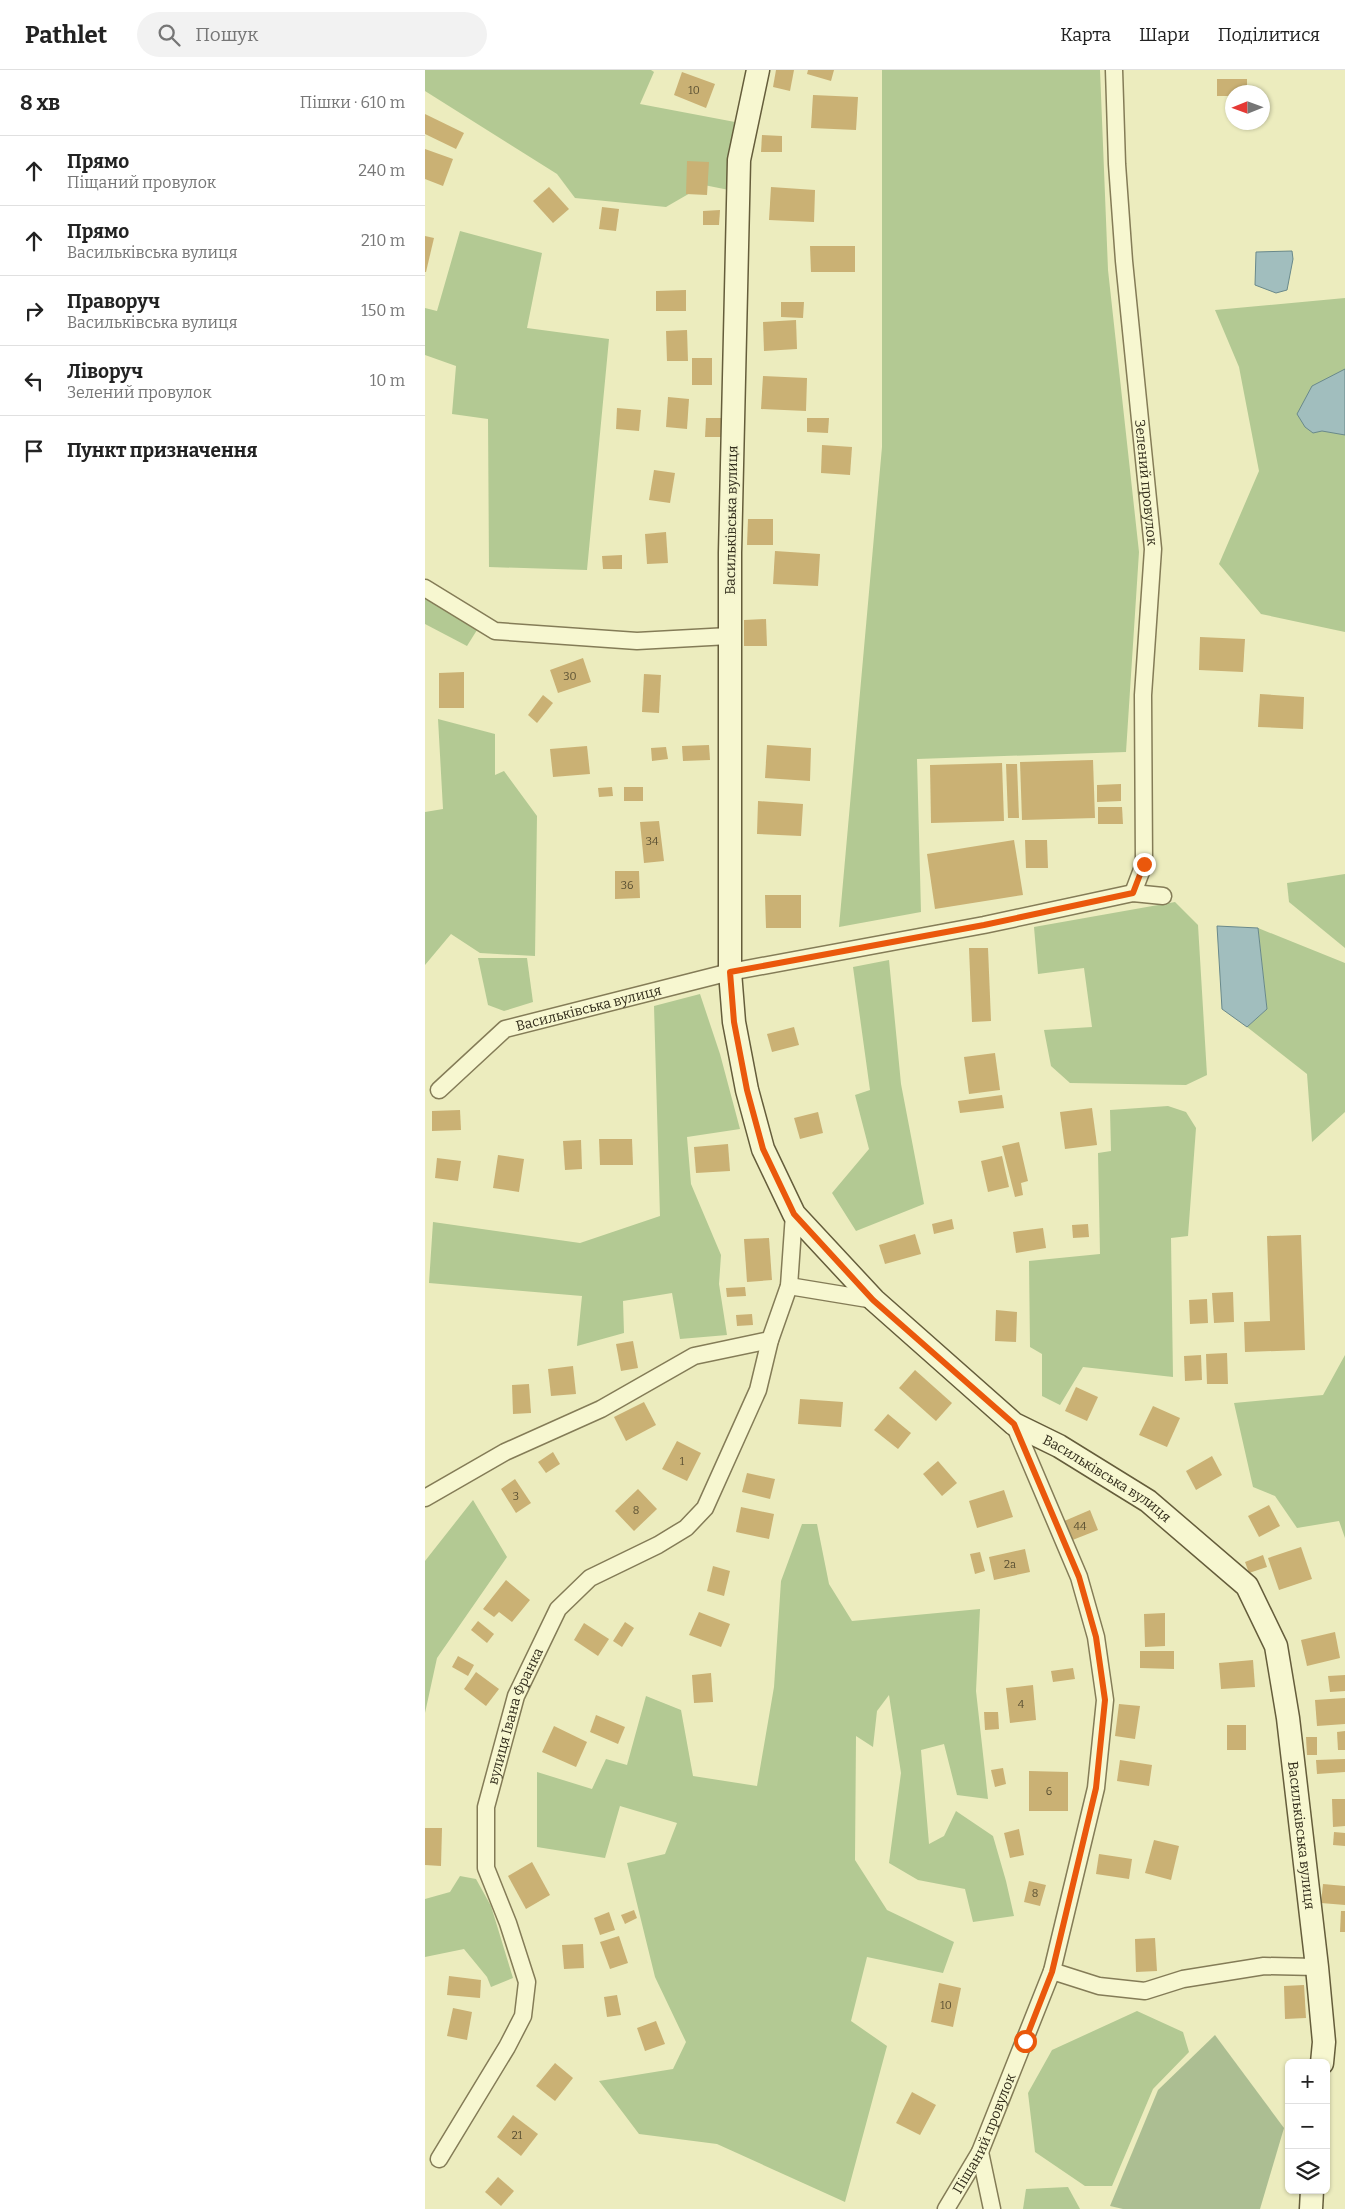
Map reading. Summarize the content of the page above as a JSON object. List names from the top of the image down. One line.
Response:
{"streets":{"street":["Зелений провулок","Васильківська вулиця","вулиця Івана Франка","Піщаний провулок"]},"crossings":[["Зелений провулок","Васильківська вулиця"],["Васильківська вулиця","вулиця Івана Франка"],["Васильківська вулиця","Піщаний провулок"]],"house_numbers":["10","30","34","36","1","3","8","44","2а","4","6","8","10","21"],"north":"left","page":{"header":"Pathlet","search":"Пошук","nav":["Карта","Шари","Поділитися"],"heading":["8 хв","Пішки · 610 m"],"list":[["Прямо","Піщаний провулок","240 m"],["Прямо","Васильківська вулиця","210 m"],["Праворуч","Васильківська вулиця","150 m"],["Ліворуч","Зелений провулок","10 m"],"Пункт призначення"],"map_buttons":["+","−"]}}
